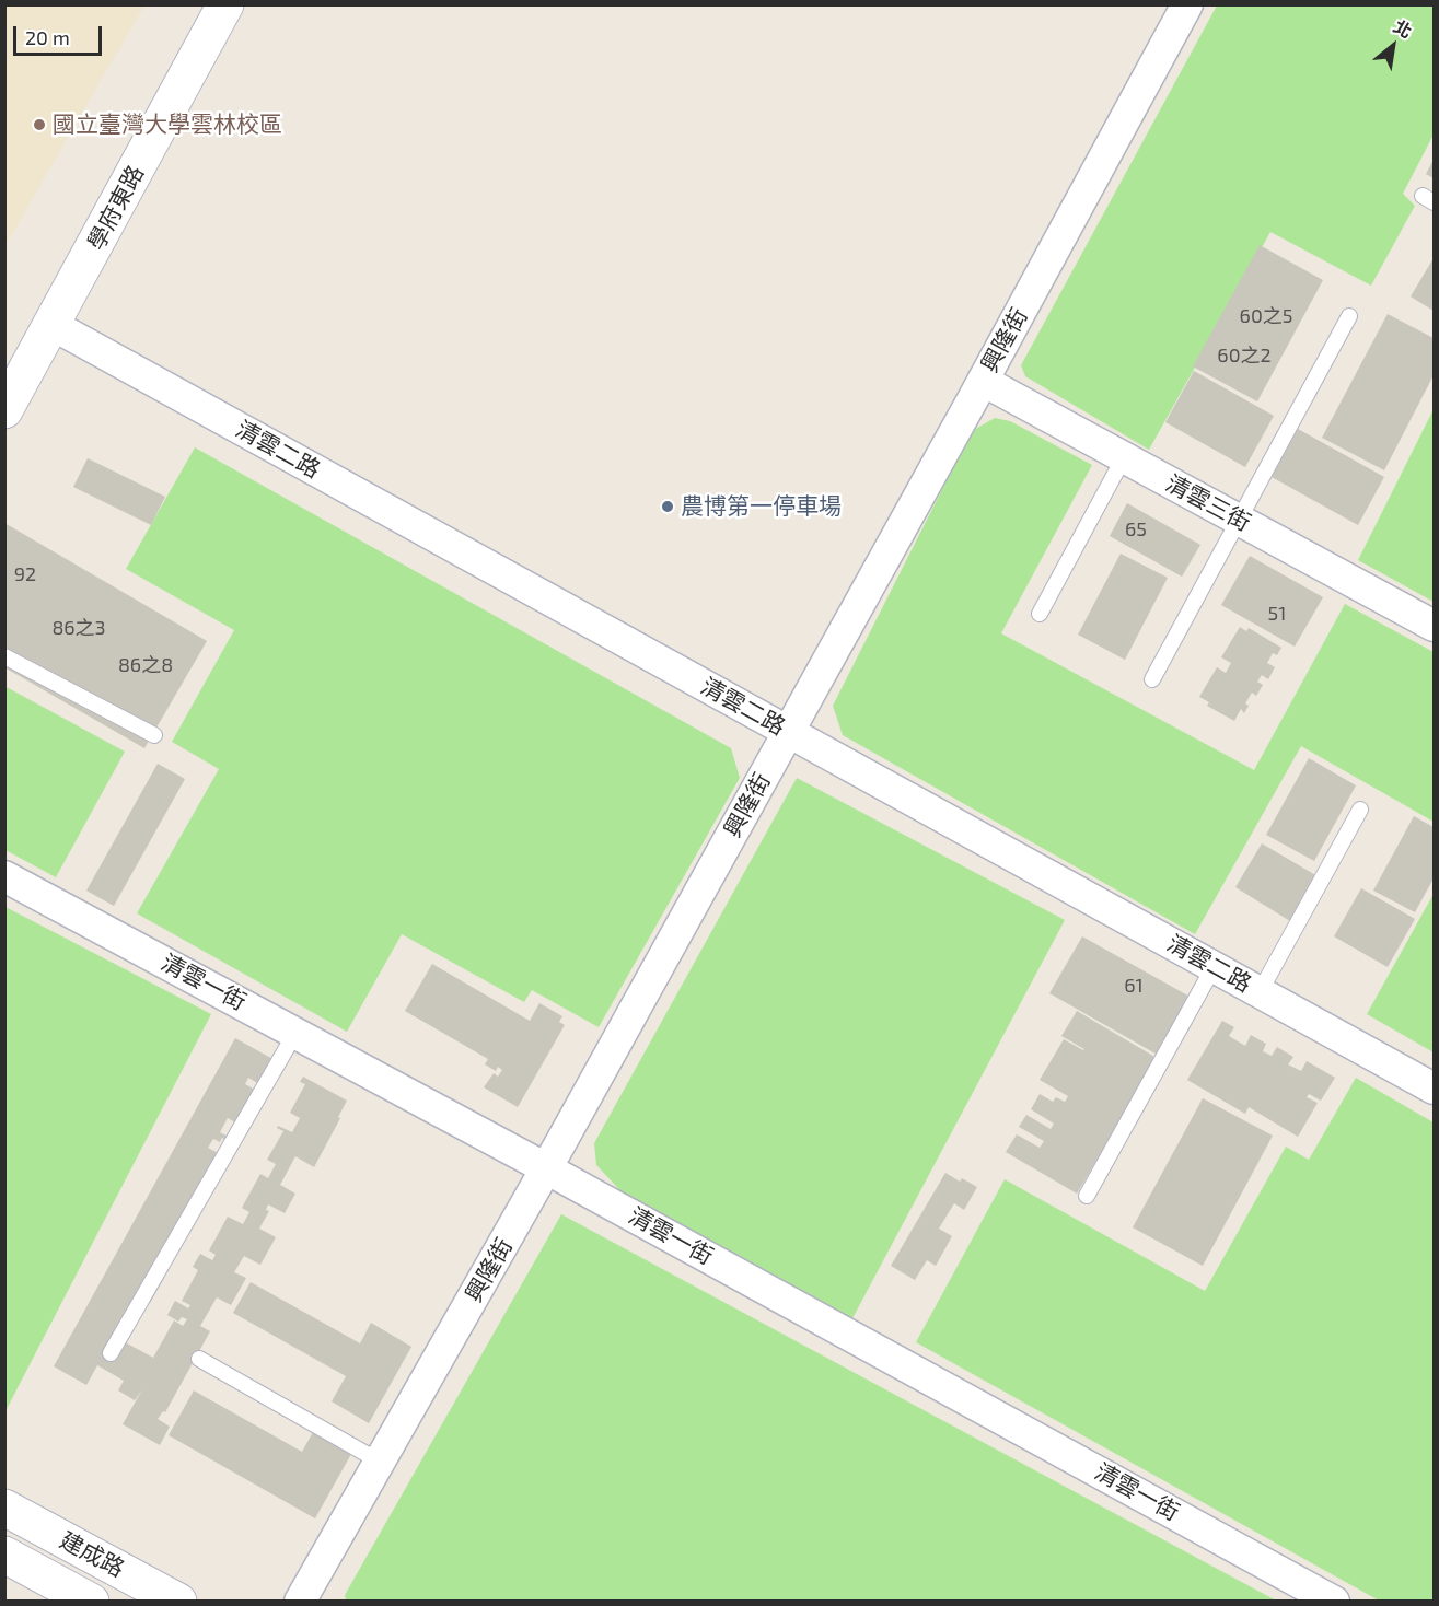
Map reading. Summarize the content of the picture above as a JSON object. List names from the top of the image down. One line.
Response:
{"streets":{"street":["學府東路","興隆街","清雲二路","清雲三街","清雲一街","建成路"]},"crossings":[["學府東路","清雲二路"],["興隆街","清雲二路"],["興隆街","清雲三街"],["興隆街","清雲一街"]],"places":["國立臺灣大學雲林校區","農博第一停車場"],"house_numbers":["60之5","60之2","65","92","51","86之3","86之8","61"],"scale_bar":"20 m","north":"top right"}
